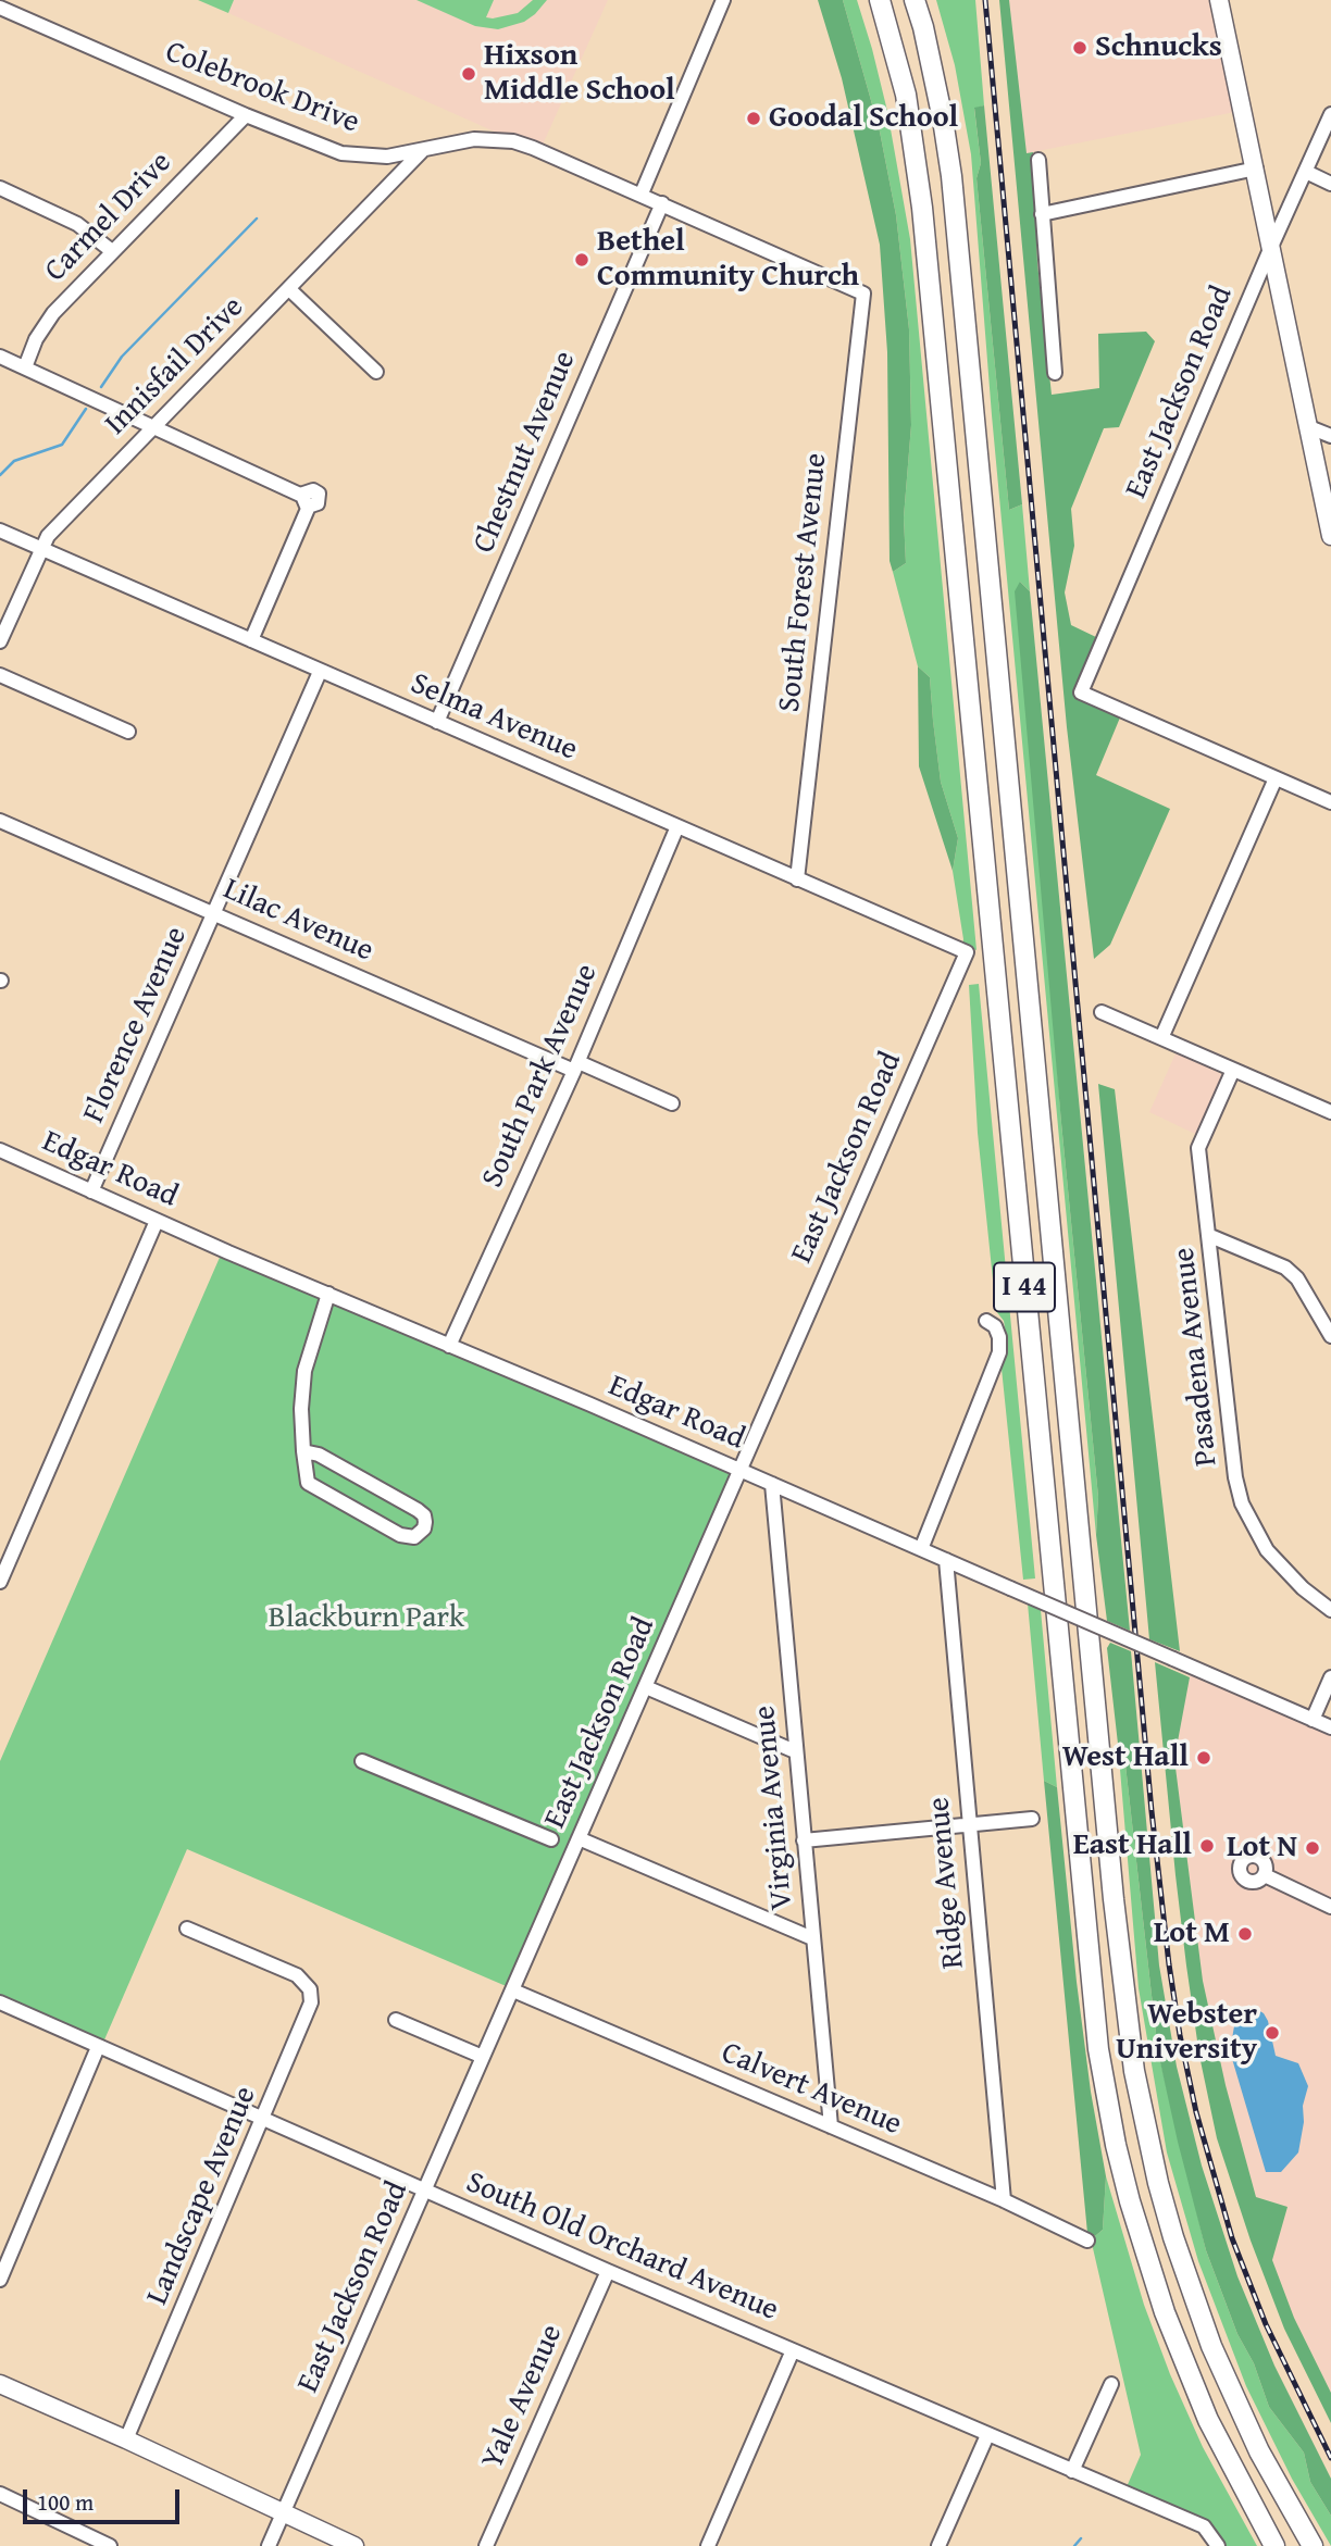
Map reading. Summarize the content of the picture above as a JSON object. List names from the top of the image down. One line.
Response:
{"streets":{"highway":["I 44"],"street":["Colebrook Drive","Carmel Drive","Innisfail Drive","East Jackson Road","Chestnut Avenue","South Forest Avenue","Selma Avenue","Lilac Avenue","Florence Avenue","South Park Avenue","Edgar Road","Pasadena Avenue","Virginia Avenue","Ridge Avenue","Calvert Avenue","Landscape Avenue","South Old Orchard Avenue","Yale Avenue"]},"crossings":[["Colebrook Drive","Carmel Drive"],["Colebrook Drive","Innisfail Drive"],["Colebrook Drive","Chestnut Avenue"],["Colebrook Drive","South Forest Avenue"],["Innisfail Drive","Selma Avenue"],["East Jackson Road","Selma Avenue"],["East Jackson Road","Edgar Road"],["East Jackson Road","Calvert Avenue"],["East Jackson Road","South Old Orchard Avenue"],["Chestnut Avenue","South Forest Avenue"],["Chestnut Avenue","Selma Avenue"],["South Forest Avenue","Selma Avenue"],["Selma Avenue","Florence Avenue"],["Selma Avenue","South Park Avenue"],["Lilac Avenue","Florence Avenue"],["Lilac Avenue","South Park Avenue"],["Florence Avenue","Edgar Road"],["South Park Avenue","Edgar Road"],["Edgar Road","Virginia Avenue"],["Edgar Road","Ridge Avenue"],["Virginia Avenue","Calvert Avenue"],["Ridge Avenue","Calvert Avenue"],["Landscape Avenue","South Old Orchard Avenue"],["South Old Orchard Avenue","Yale Avenue"]],"parks":["Blackburn Park"],"places":["Schnucks","Hixson Middle School","Goodal School","Bethel Community Church","West Hall","East Hall","Lot N","Lot M","Webster University"],"scale_bar":"100 m"}
